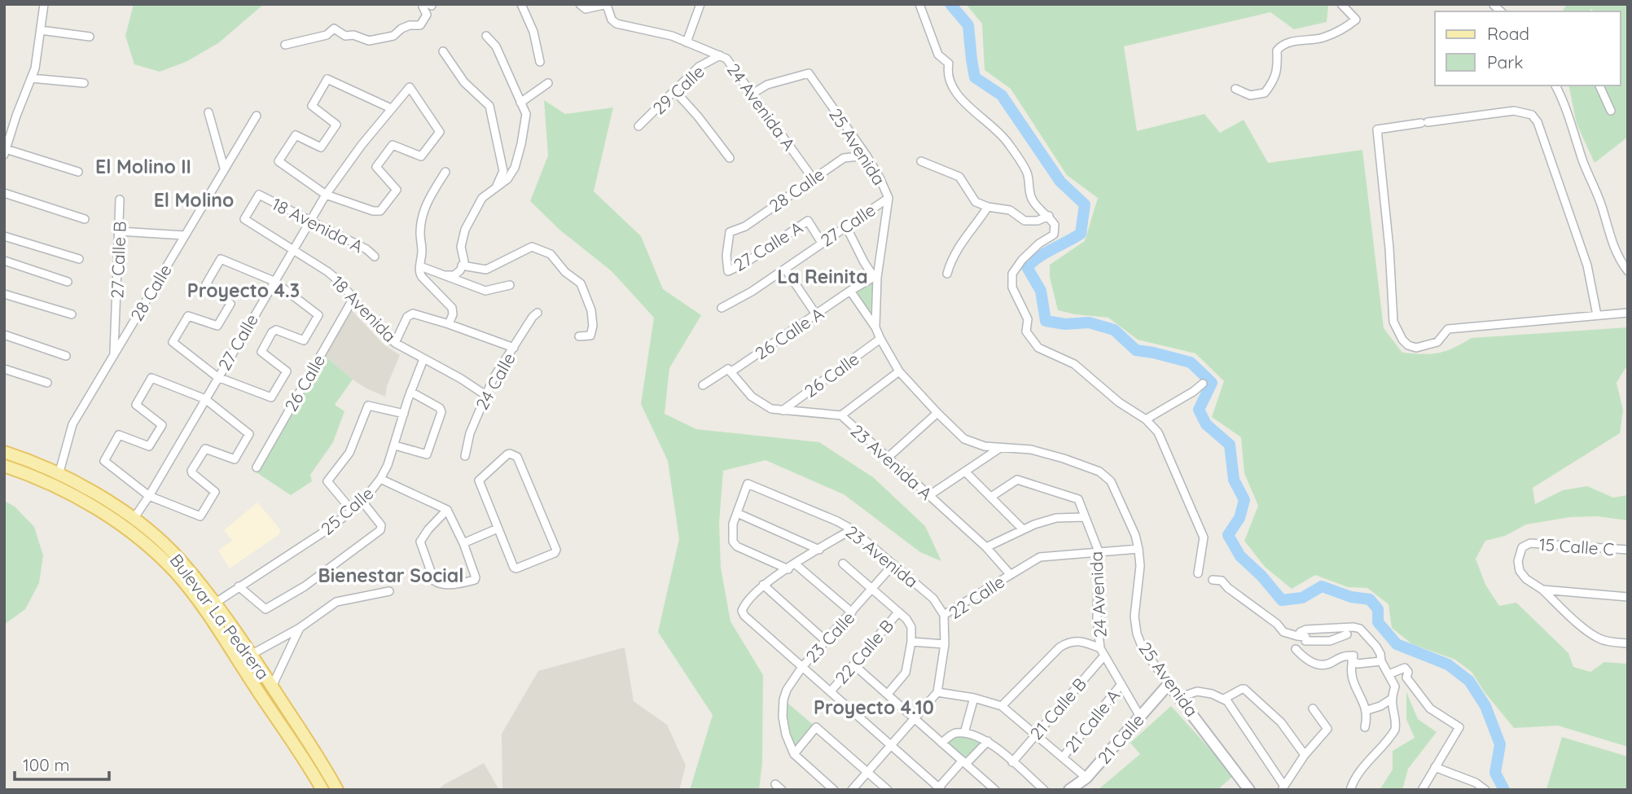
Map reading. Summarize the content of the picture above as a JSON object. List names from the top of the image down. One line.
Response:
{"streets":{"main road":["Bulevar La Pedrera"],"street":["29 Calle","24 Avenida A","25 Avenida","28 Calle","18 Avenida A","27 Calle","27 Calle A","27 Calle B","18 Avenida","26 Calle A","26 Calle","24 Calle","23 Avenida A","25 Calle","15 Calle C","23 Avenida","24 Avenida","22 Calle","23 Calle","22 Calle B","21 Calle B","21 Calle A","21 Calle"]},"crossings":[["29 Calle","24 Avenida A"],["24 Avenida A","25 Avenida"],["24 Avenida A","28 Calle"],["25 Avenida","28 Calle"],["25 Avenida","27 Calle"],["25 Avenida","26 Calle A"],["25 Avenida","26 Calle"],["25 Avenida","22 Calle"],["25 Avenida","21 Calle"],["28 Calle","27 Calle A"],["28 Calle","27 Calle B"],["28 Calle","Bulevar La Pedrera"],["18 Avenida A","27 Calle"],["18 Avenida A","18 Avenida"],["27 Calle","27 Calle A"],["27 Calle","18 Avenida"],["27 Calle","Bulevar La Pedrera"],["18 Avenida","26 Calle"],["18 Avenida","24 Calle"],["18 Avenida","25 Calle"],["26 Calle A","23 Avenida A"],["26 Calle","23 Avenida A"],["23 Avenida A","22 Calle"],["25 Calle","Bulevar La Pedrera"],["23 Avenida","22 Calle"],["23 Avenida","23 Calle"],["24 Avenida","22 Calle"],["24 Avenida","21 Calle B"],["24 Avenida","21 Calle A"],["24 Avenida","21 Calle"]],"districts":["El Molino II","El Molino","La Reinita","Proyecto 4.3","Bienestar Social","Proyecto 4.10"],"legend":["Road","Park"],"scale_bar":"100 m"}
